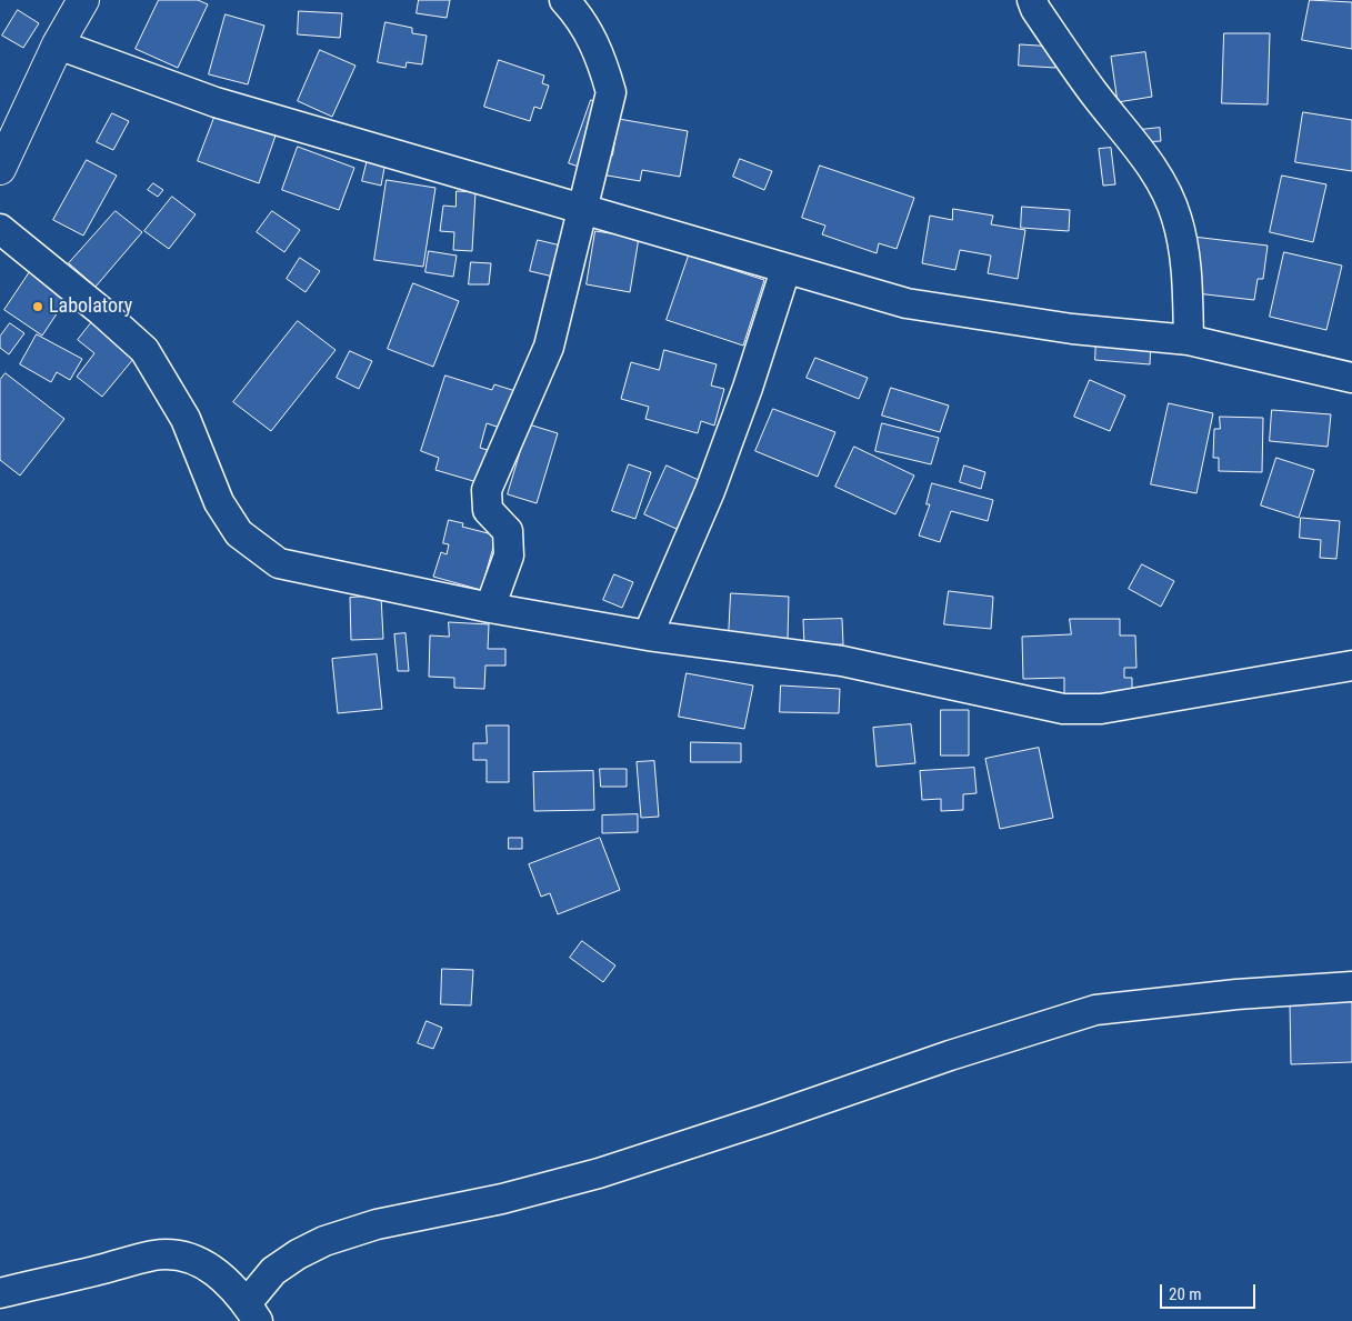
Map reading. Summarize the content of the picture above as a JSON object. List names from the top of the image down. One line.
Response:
{"places":["Labolatory"],"scale_bar":"20 m"}
